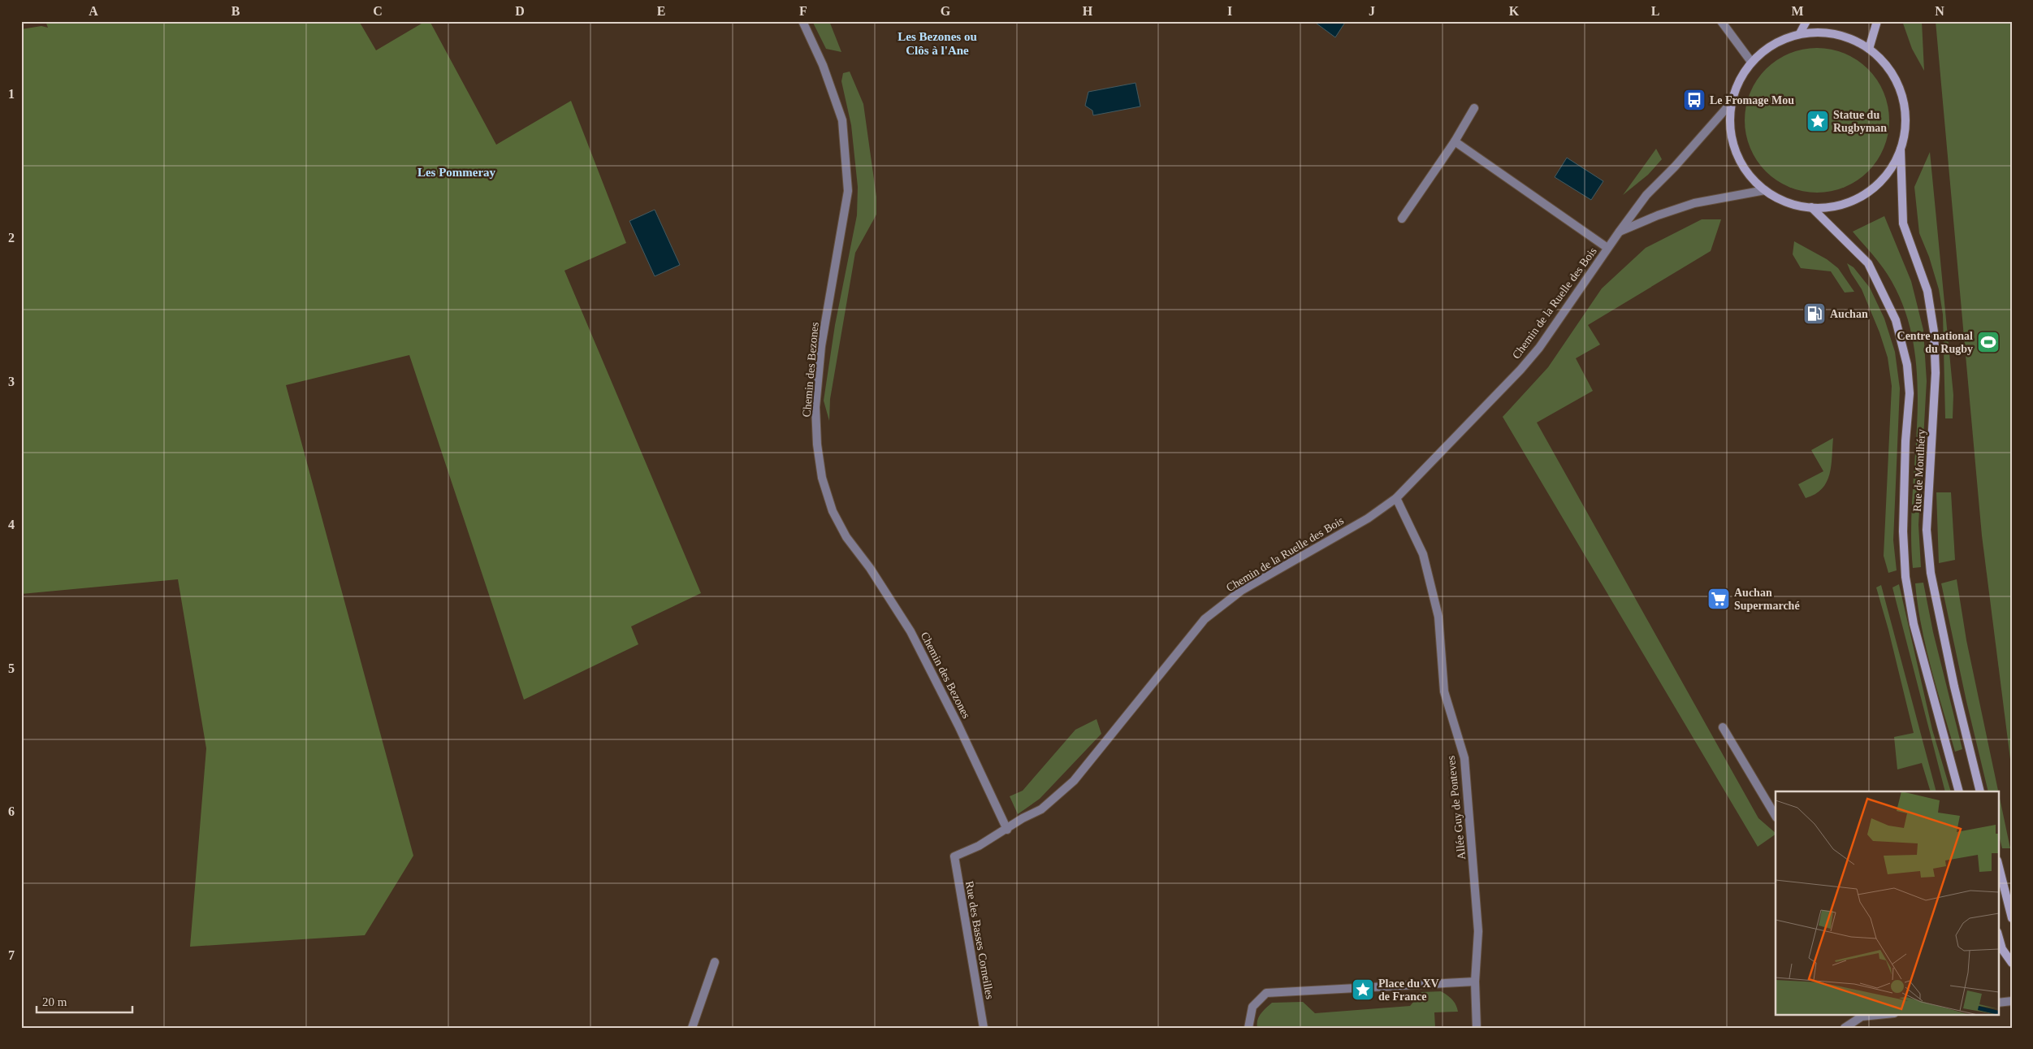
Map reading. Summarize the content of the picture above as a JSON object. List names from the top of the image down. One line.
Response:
{"streets":{"main road":["Rue de Montlhéry"],"street":["Chemin de la Ruelle des Bois","Chemin des Bezones","Allée Guy de Ponteves","Rue des Basses Corneilles"]},"crossings":[["Chemin de la Ruelle des Bois","Chemin des Bezones"],["Chemin de la Ruelle des Bois","Allée Guy de Ponteves"],["Chemin de la Ruelle des Bois","Rue des Basses Corneilles"]],"districts":["Les Bezones ou Clôs à l'Ane","Les Pommeray"],"places":{"bus stop":["Le Fromage Mou"],"place":["Statue du Rugbyman","Place du XV de France"],"fuel station":["Auchan"],"sports":["Centre national du Rugby"],"supermarket":["Auchan Supermarché"]},"scale_bar":"20 m","grid":{"columns":["A","B","C","D","E","F","G","H","I","J","K","L","M","N"],"rows":["1","2","3","4","5","6","7"]}}
